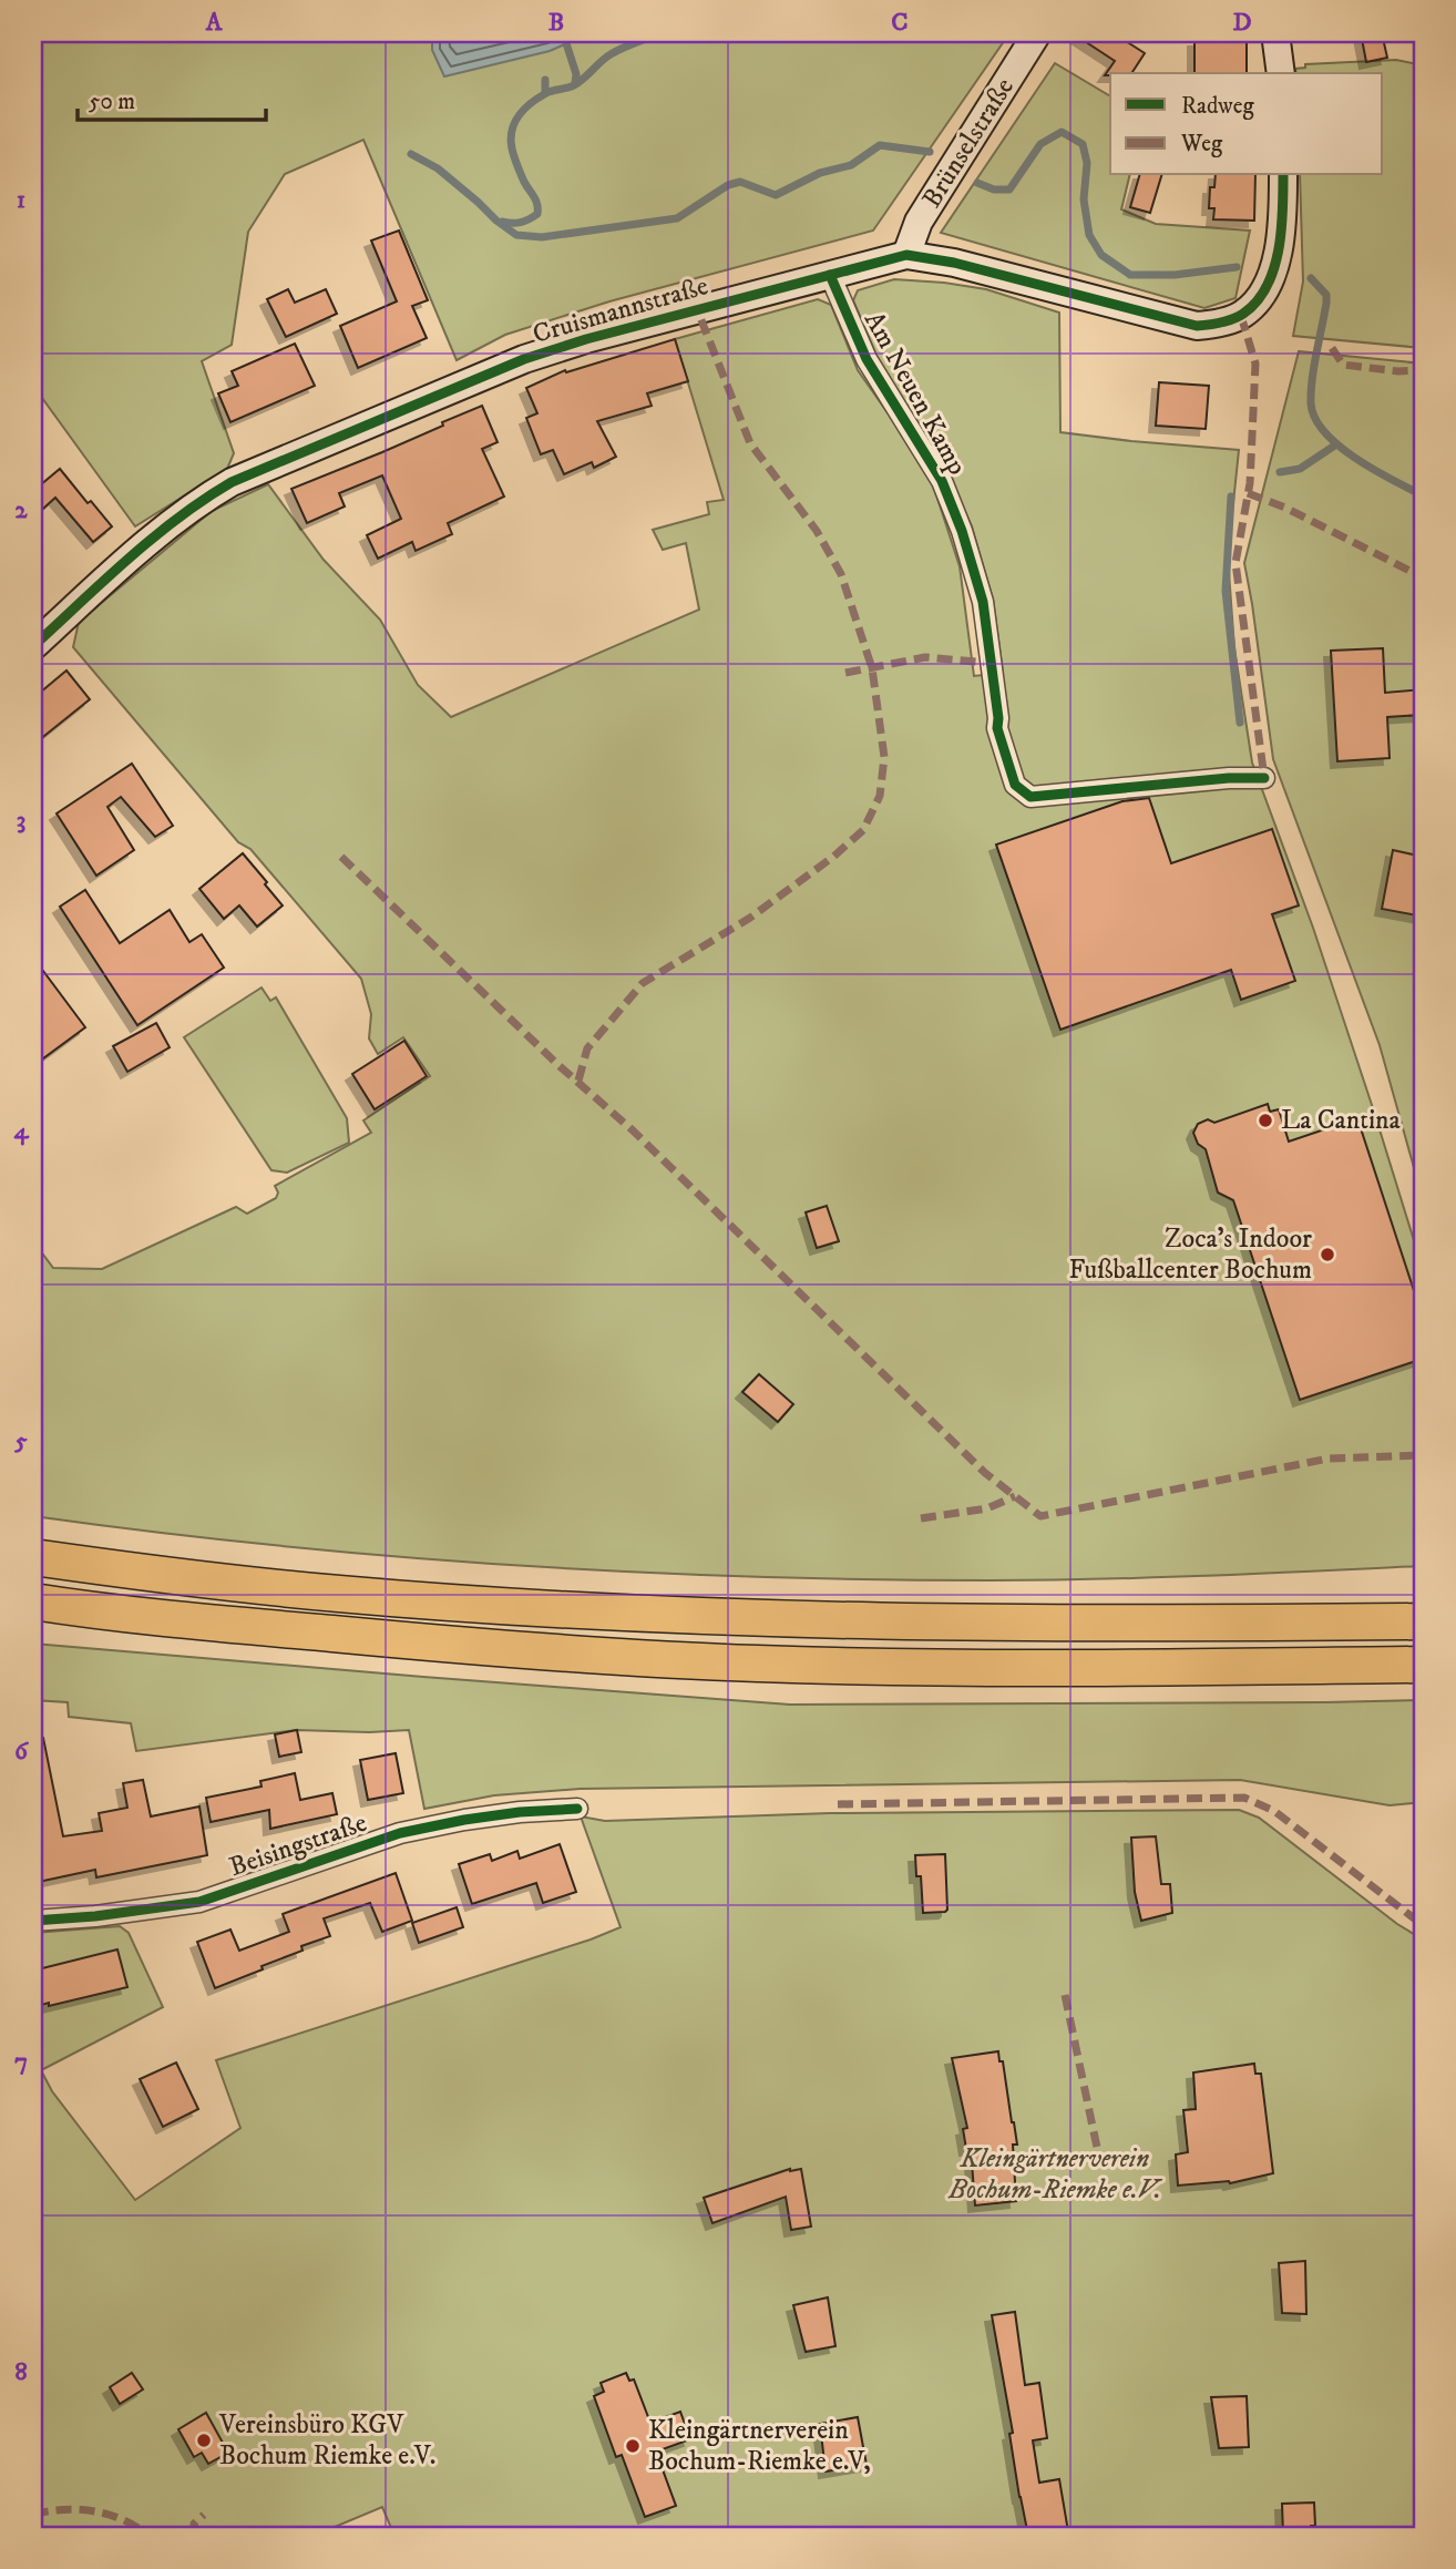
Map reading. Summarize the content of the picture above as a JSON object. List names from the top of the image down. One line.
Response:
{"streets":{"street":["Brünselstraße","Cruismannstraße","Am Neuen Kamp","Beisingstraße"]},"crossings":[["Brünselstraße","Cruismannstraße"],["Cruismannstraße","Am Neuen Kamp"]],"parks":["Kleingärtnerverein Bochum-Riemke e.V."],"places":["La Cantina","Zoca's Indoor Fußballcenter Bochum","Vereinsbüro KGV Bochum Riemke e.V.","Kleingärtnerverein Bochum-Riemke e.V,"],"legend":["Radweg","Weg"],"scale_bar":"50 m","grid":{"columns":["A","B","C","D"],"rows":["1","2","3","4","5","6","7","8"]}}
